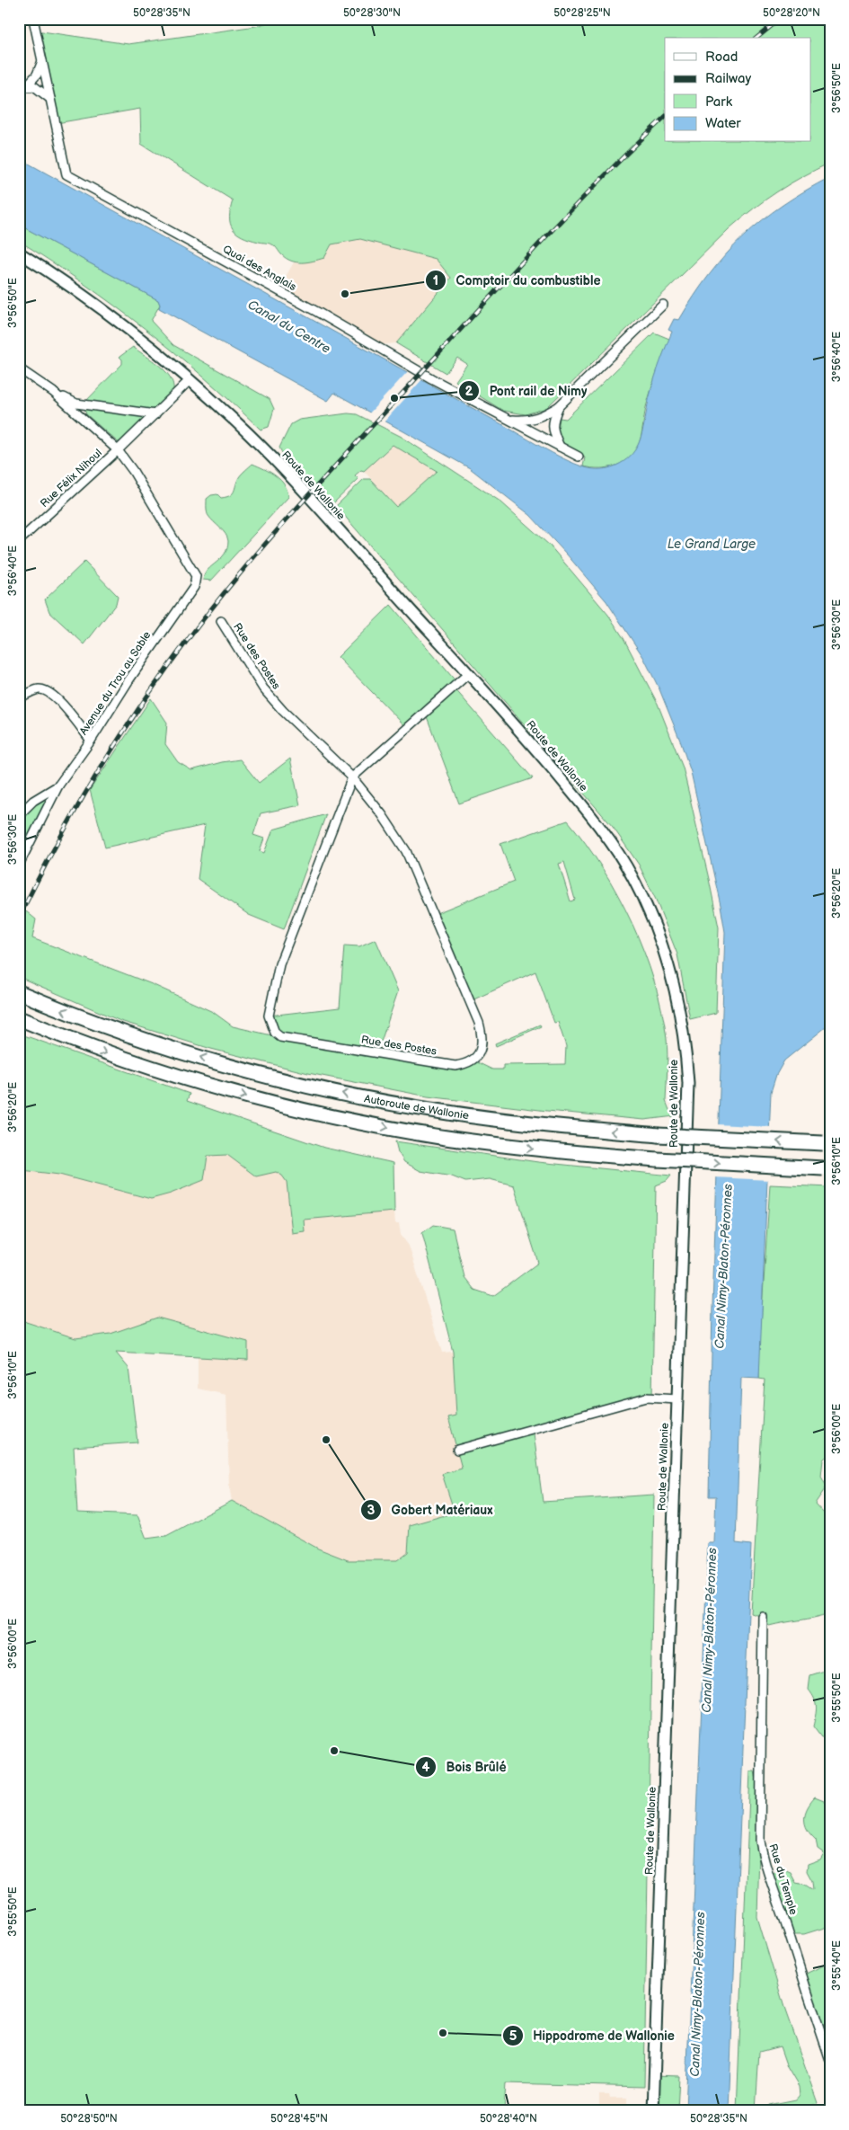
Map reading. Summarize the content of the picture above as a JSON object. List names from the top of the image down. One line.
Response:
{"streets":{"highway":["Autoroute de Wallonie"],"main road":["Route de Wallonie"],"street":["Quai des Anglais","Rue Félix Nihoul","Rue des Postes","Avenue du Trou au Sable","Rue du Temple"]},"crossings":[["Rue Félix Nihoul","Avenue du Trou au Sable"],["Route de Wallonie","Rue des Postes"]],"water":["Canal du Centre","Le Grand Large","Canal Nimy-Blaton-Péronnes"],"places":["Comptoir du combustible","Pont rail de Nimy","Gobert Matériaux","Bois Brûlé","Hippodrome de Wallonie"],"legend":["Road","Railway","Park","Water"],"coordinates":["50°28'35\"N","50°28'30\"N","50°28'25\"N","50°28'20\"N","3°56'50\"E","3°56'40\"E","3°56'30\"E","3°56'20\"E","3°56'10\"E","3°56'00\"E","3°55'50\"E","3°55'40\"E","50°28'50\"N","50°28'45\"N","50°28'40\"N"]}
